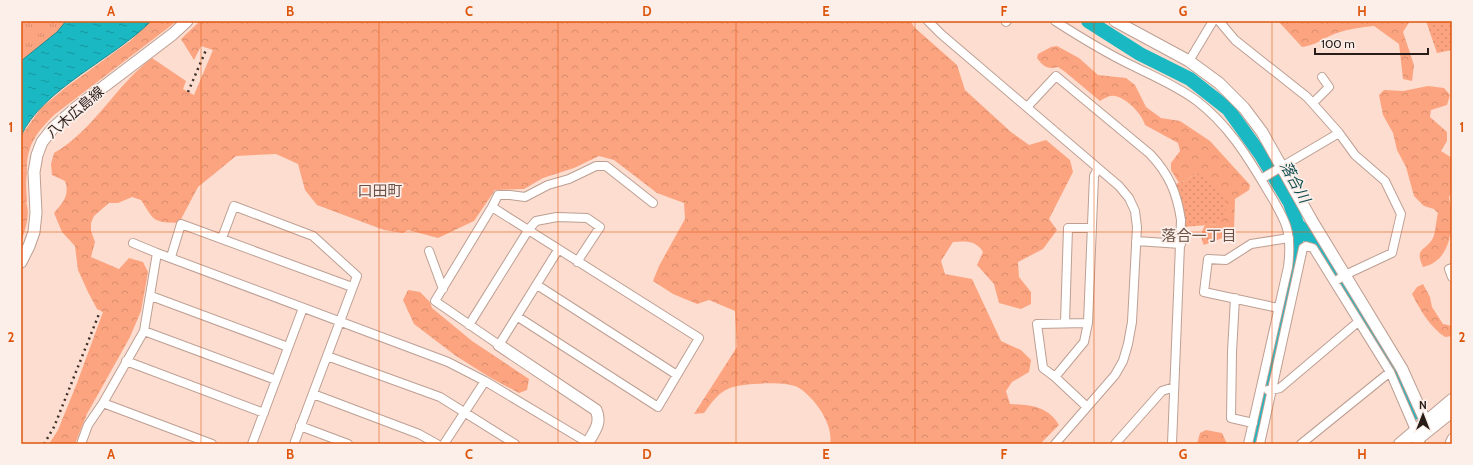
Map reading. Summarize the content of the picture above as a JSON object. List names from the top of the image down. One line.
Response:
{"streets":{"street":["八木広島線"]},"districts":["口田町","落合一丁目"],"water":["落合川"],"scale_bar":"100 m","north":"top","grid":{"columns":["A","B","C","D","E","F","G","H"],"rows":["1","2"]}}
